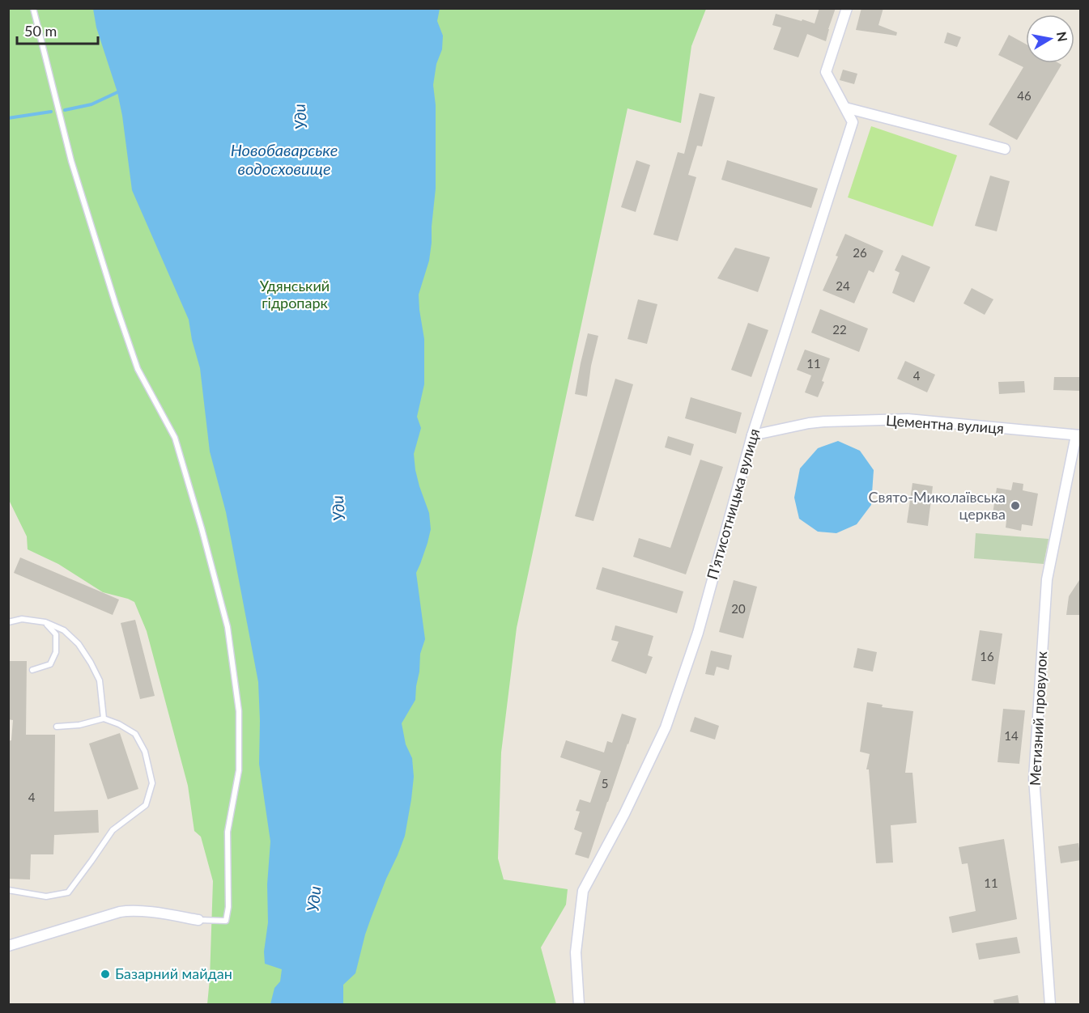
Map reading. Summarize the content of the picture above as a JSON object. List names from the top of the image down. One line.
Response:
{"streets":{"street":["Цементна вулиця","П’ятисотницька вулиця","Метизний провулок"]},"crossings":[["Цементна вулиця","П’ятисотницька вулиця"],["Цементна вулиця","Метизний провулок"]],"water":["Уди","Новобаварське водосховище"],"parks":["Удянський гідропарк"],"places":["Свято-Миколаївська церква","Базарний майдан"],"house_numbers":["46","26","24","22","11","4","20","16","14","5","4","11"],"scale_bar":"50 m","north":"right"}
